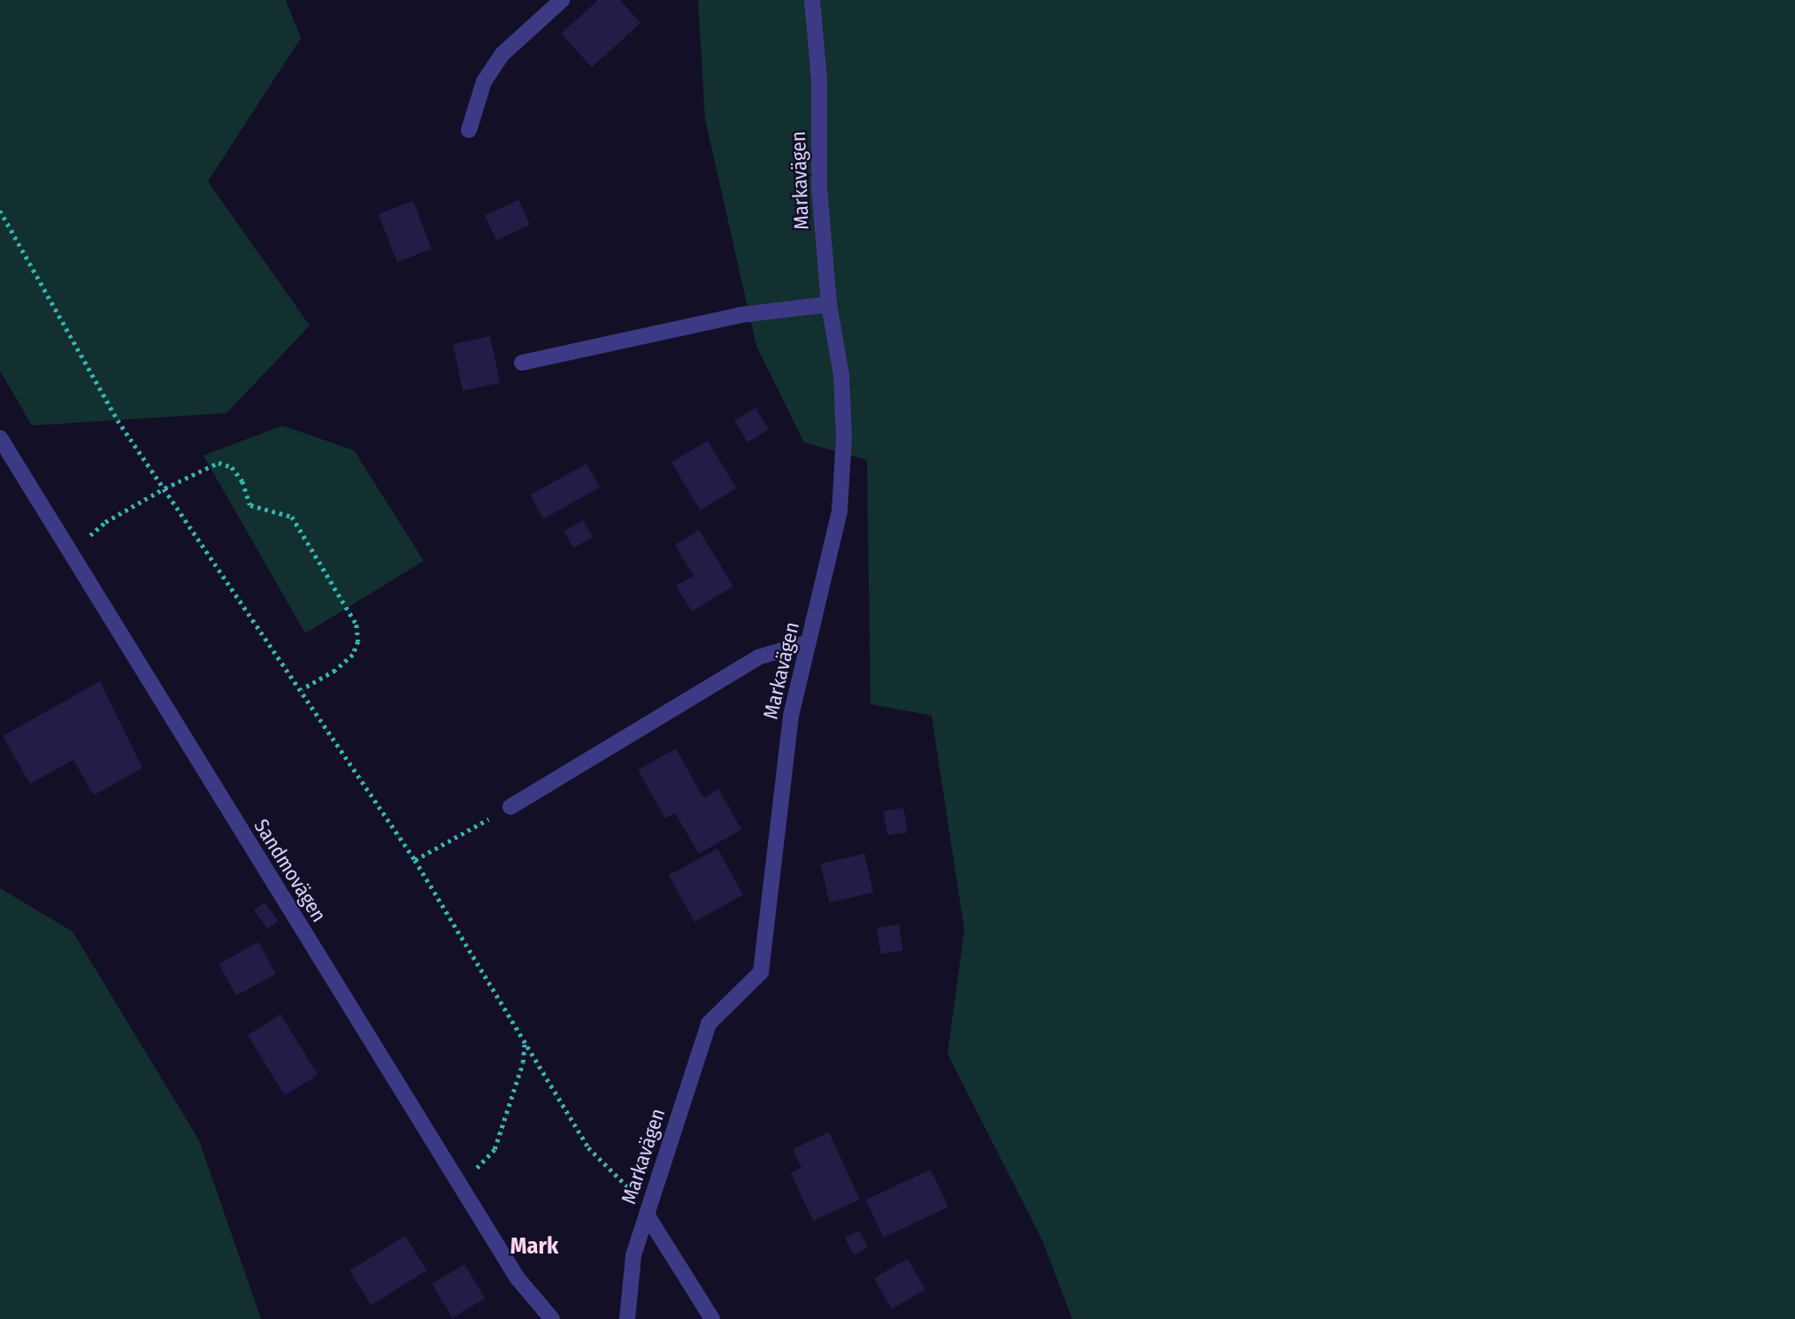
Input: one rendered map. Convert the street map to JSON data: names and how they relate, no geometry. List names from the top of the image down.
{
  "streets": {
    "street": ["Markavägen", "Sandmovägen"]
  },
  "districts": ["Mark"]
}
